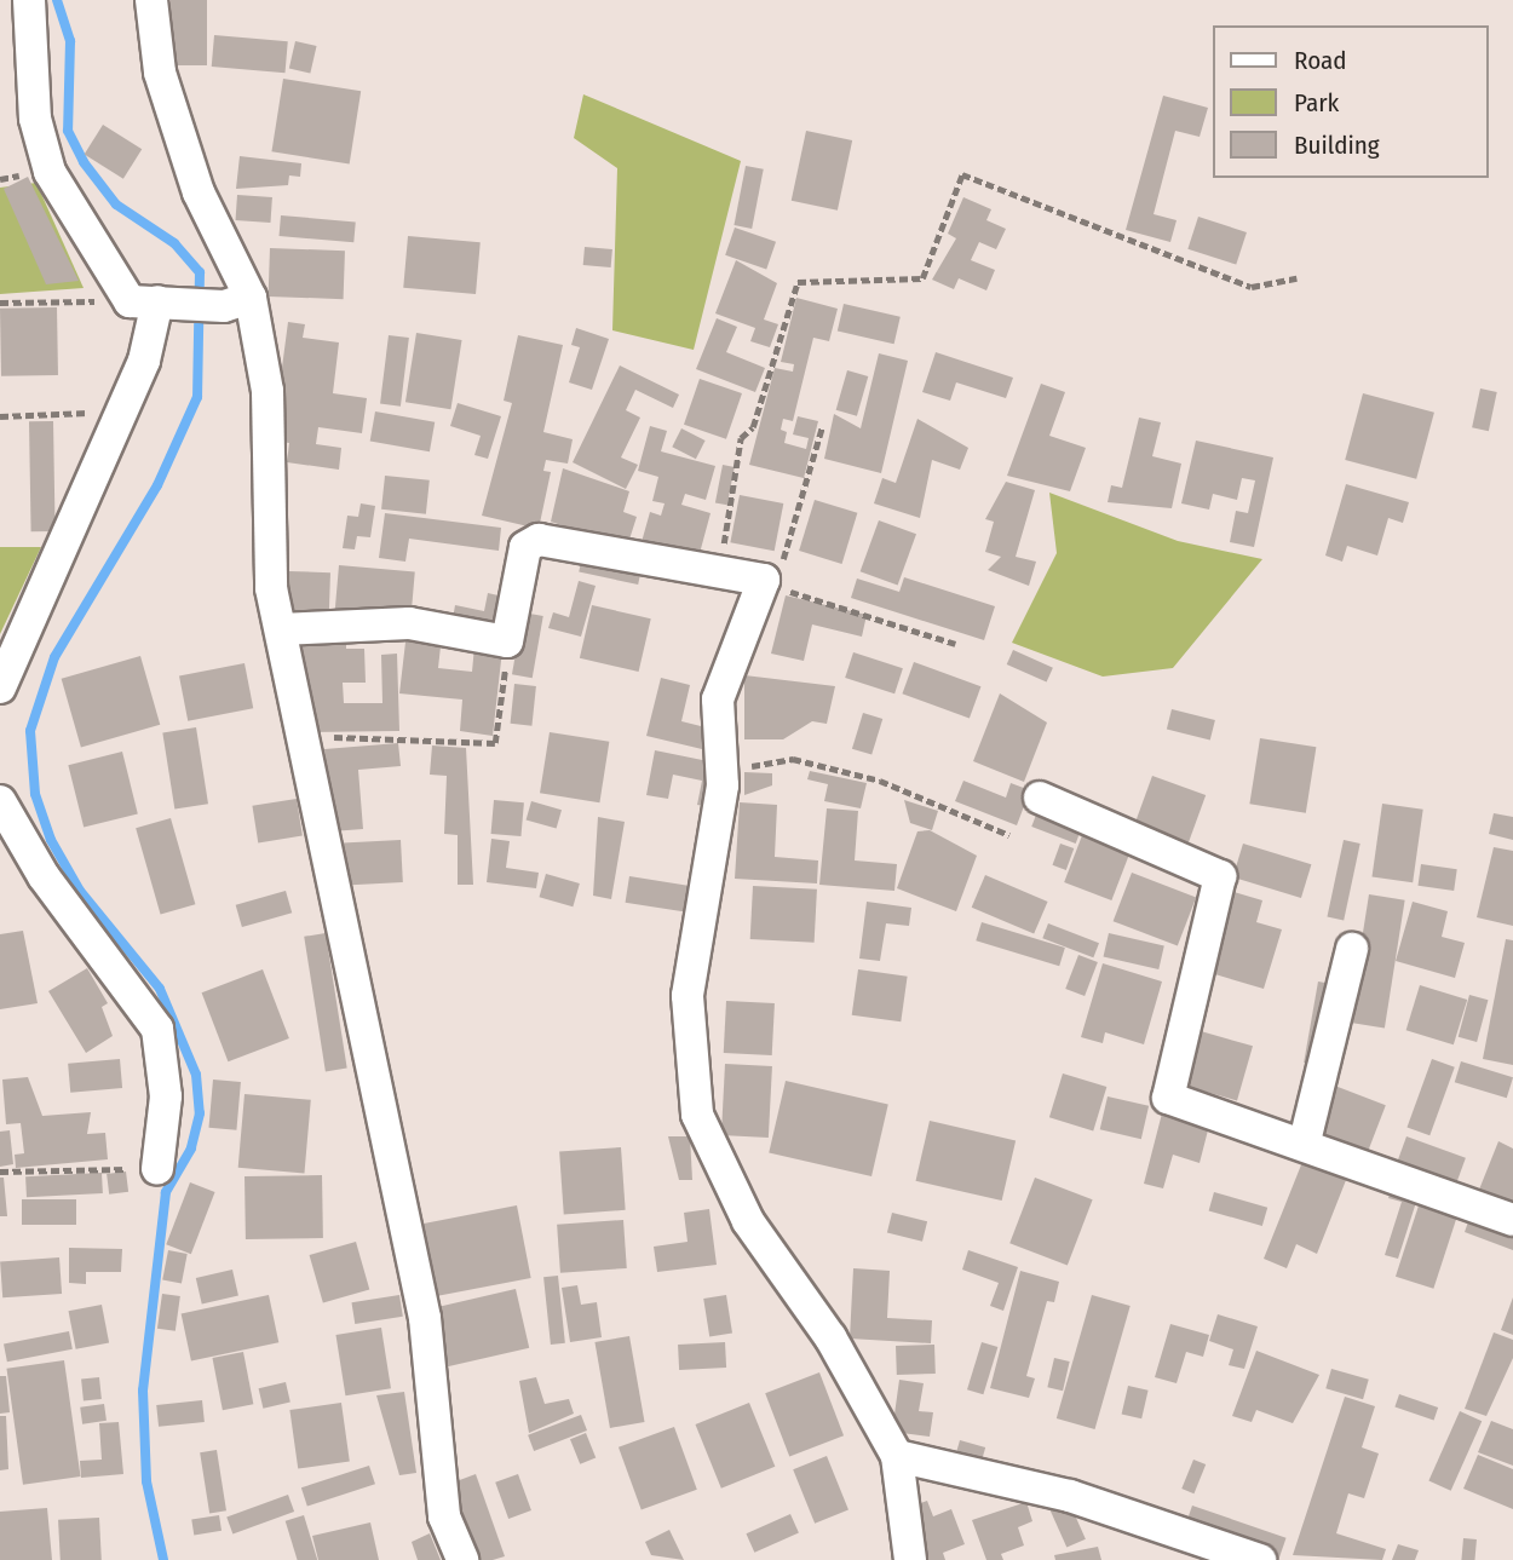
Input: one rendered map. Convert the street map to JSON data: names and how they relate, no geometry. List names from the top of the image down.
{
  "legend": ["Road", "Park", "Building"]
}
